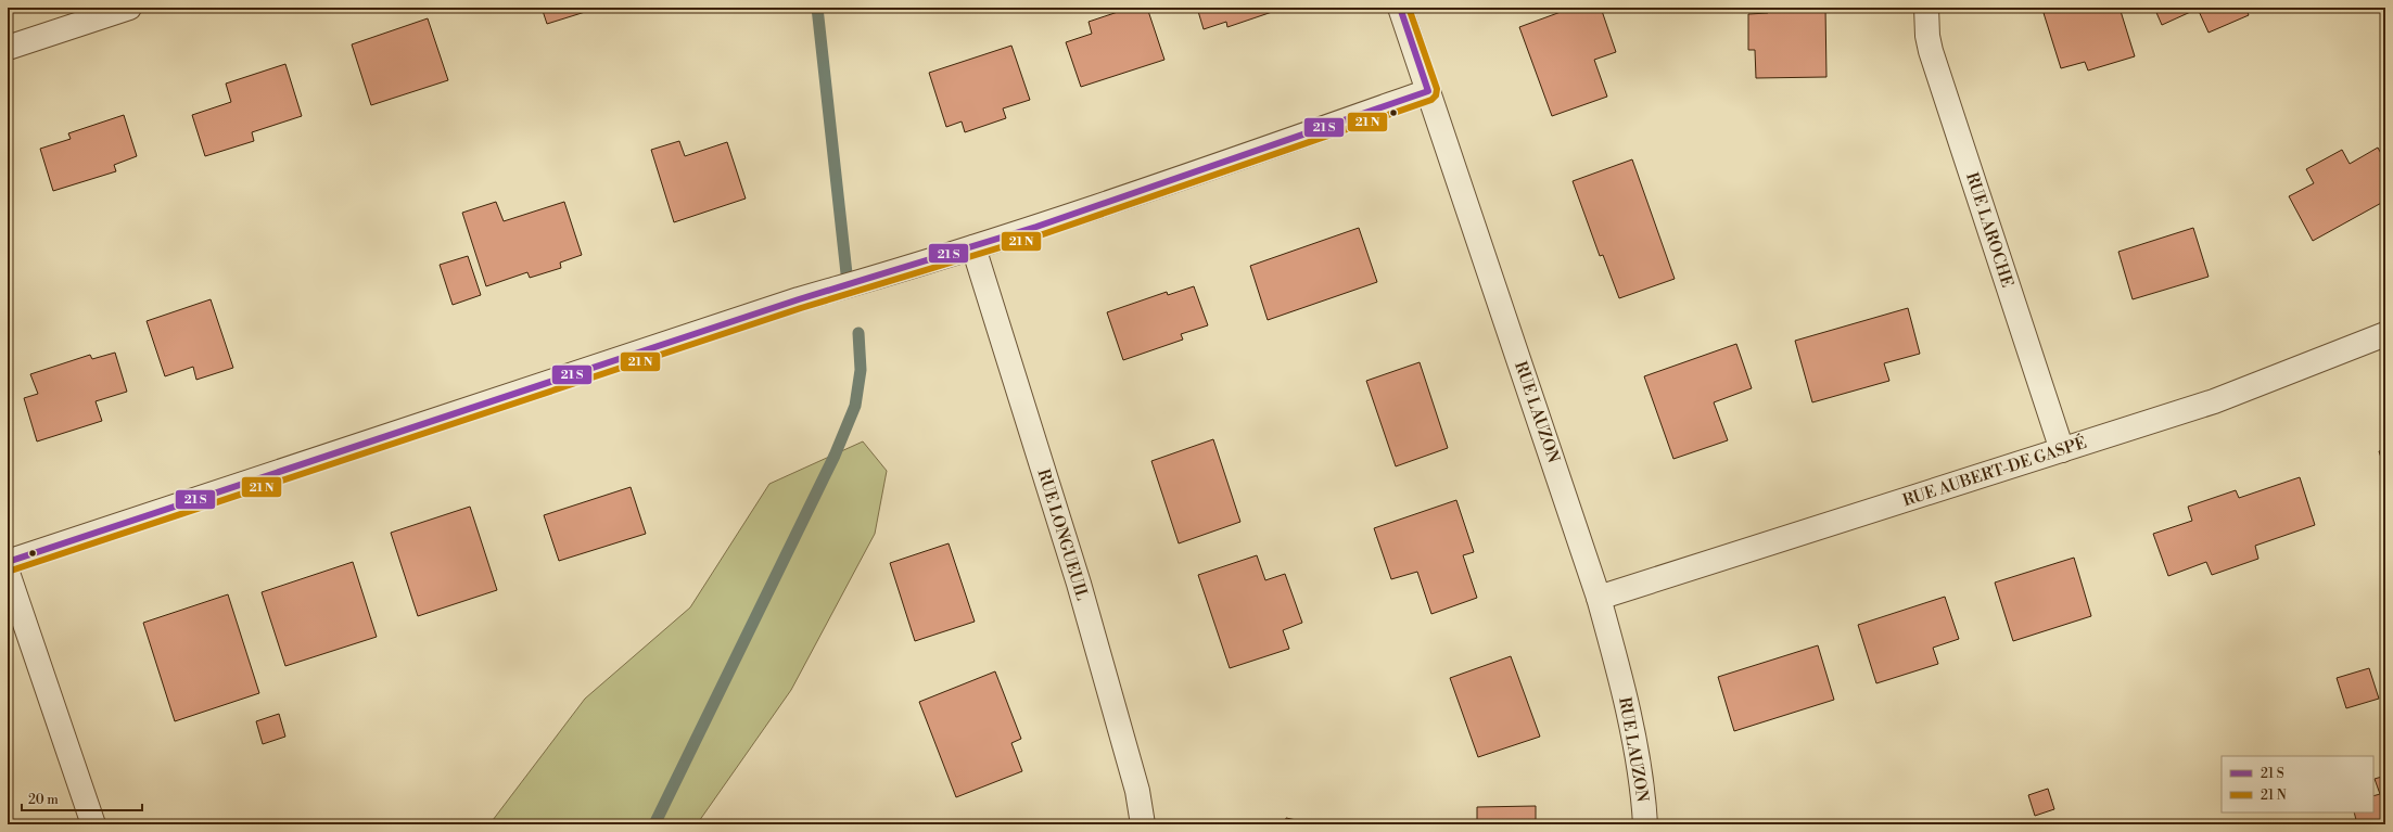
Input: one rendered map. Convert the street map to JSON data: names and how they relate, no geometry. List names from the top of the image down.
{
  "streets": {
    "street": [
      "RUE LAROCHE",
      "RUE LAUZON",
      "RUE AUBERT-DE GASPÉ",
      "RUE LONGUEUIL"
    ]
  },
  "crossings": [
    ["RUE LAROCHE", "RUE AUBERT-DE GASPÉ"],
    ["RUE LAUZON", "RUE AUBERT-DE GASPÉ"]
  ],
  "legend": ["21 S", "21 N"],
  "scale_bar": "20 m"
}
